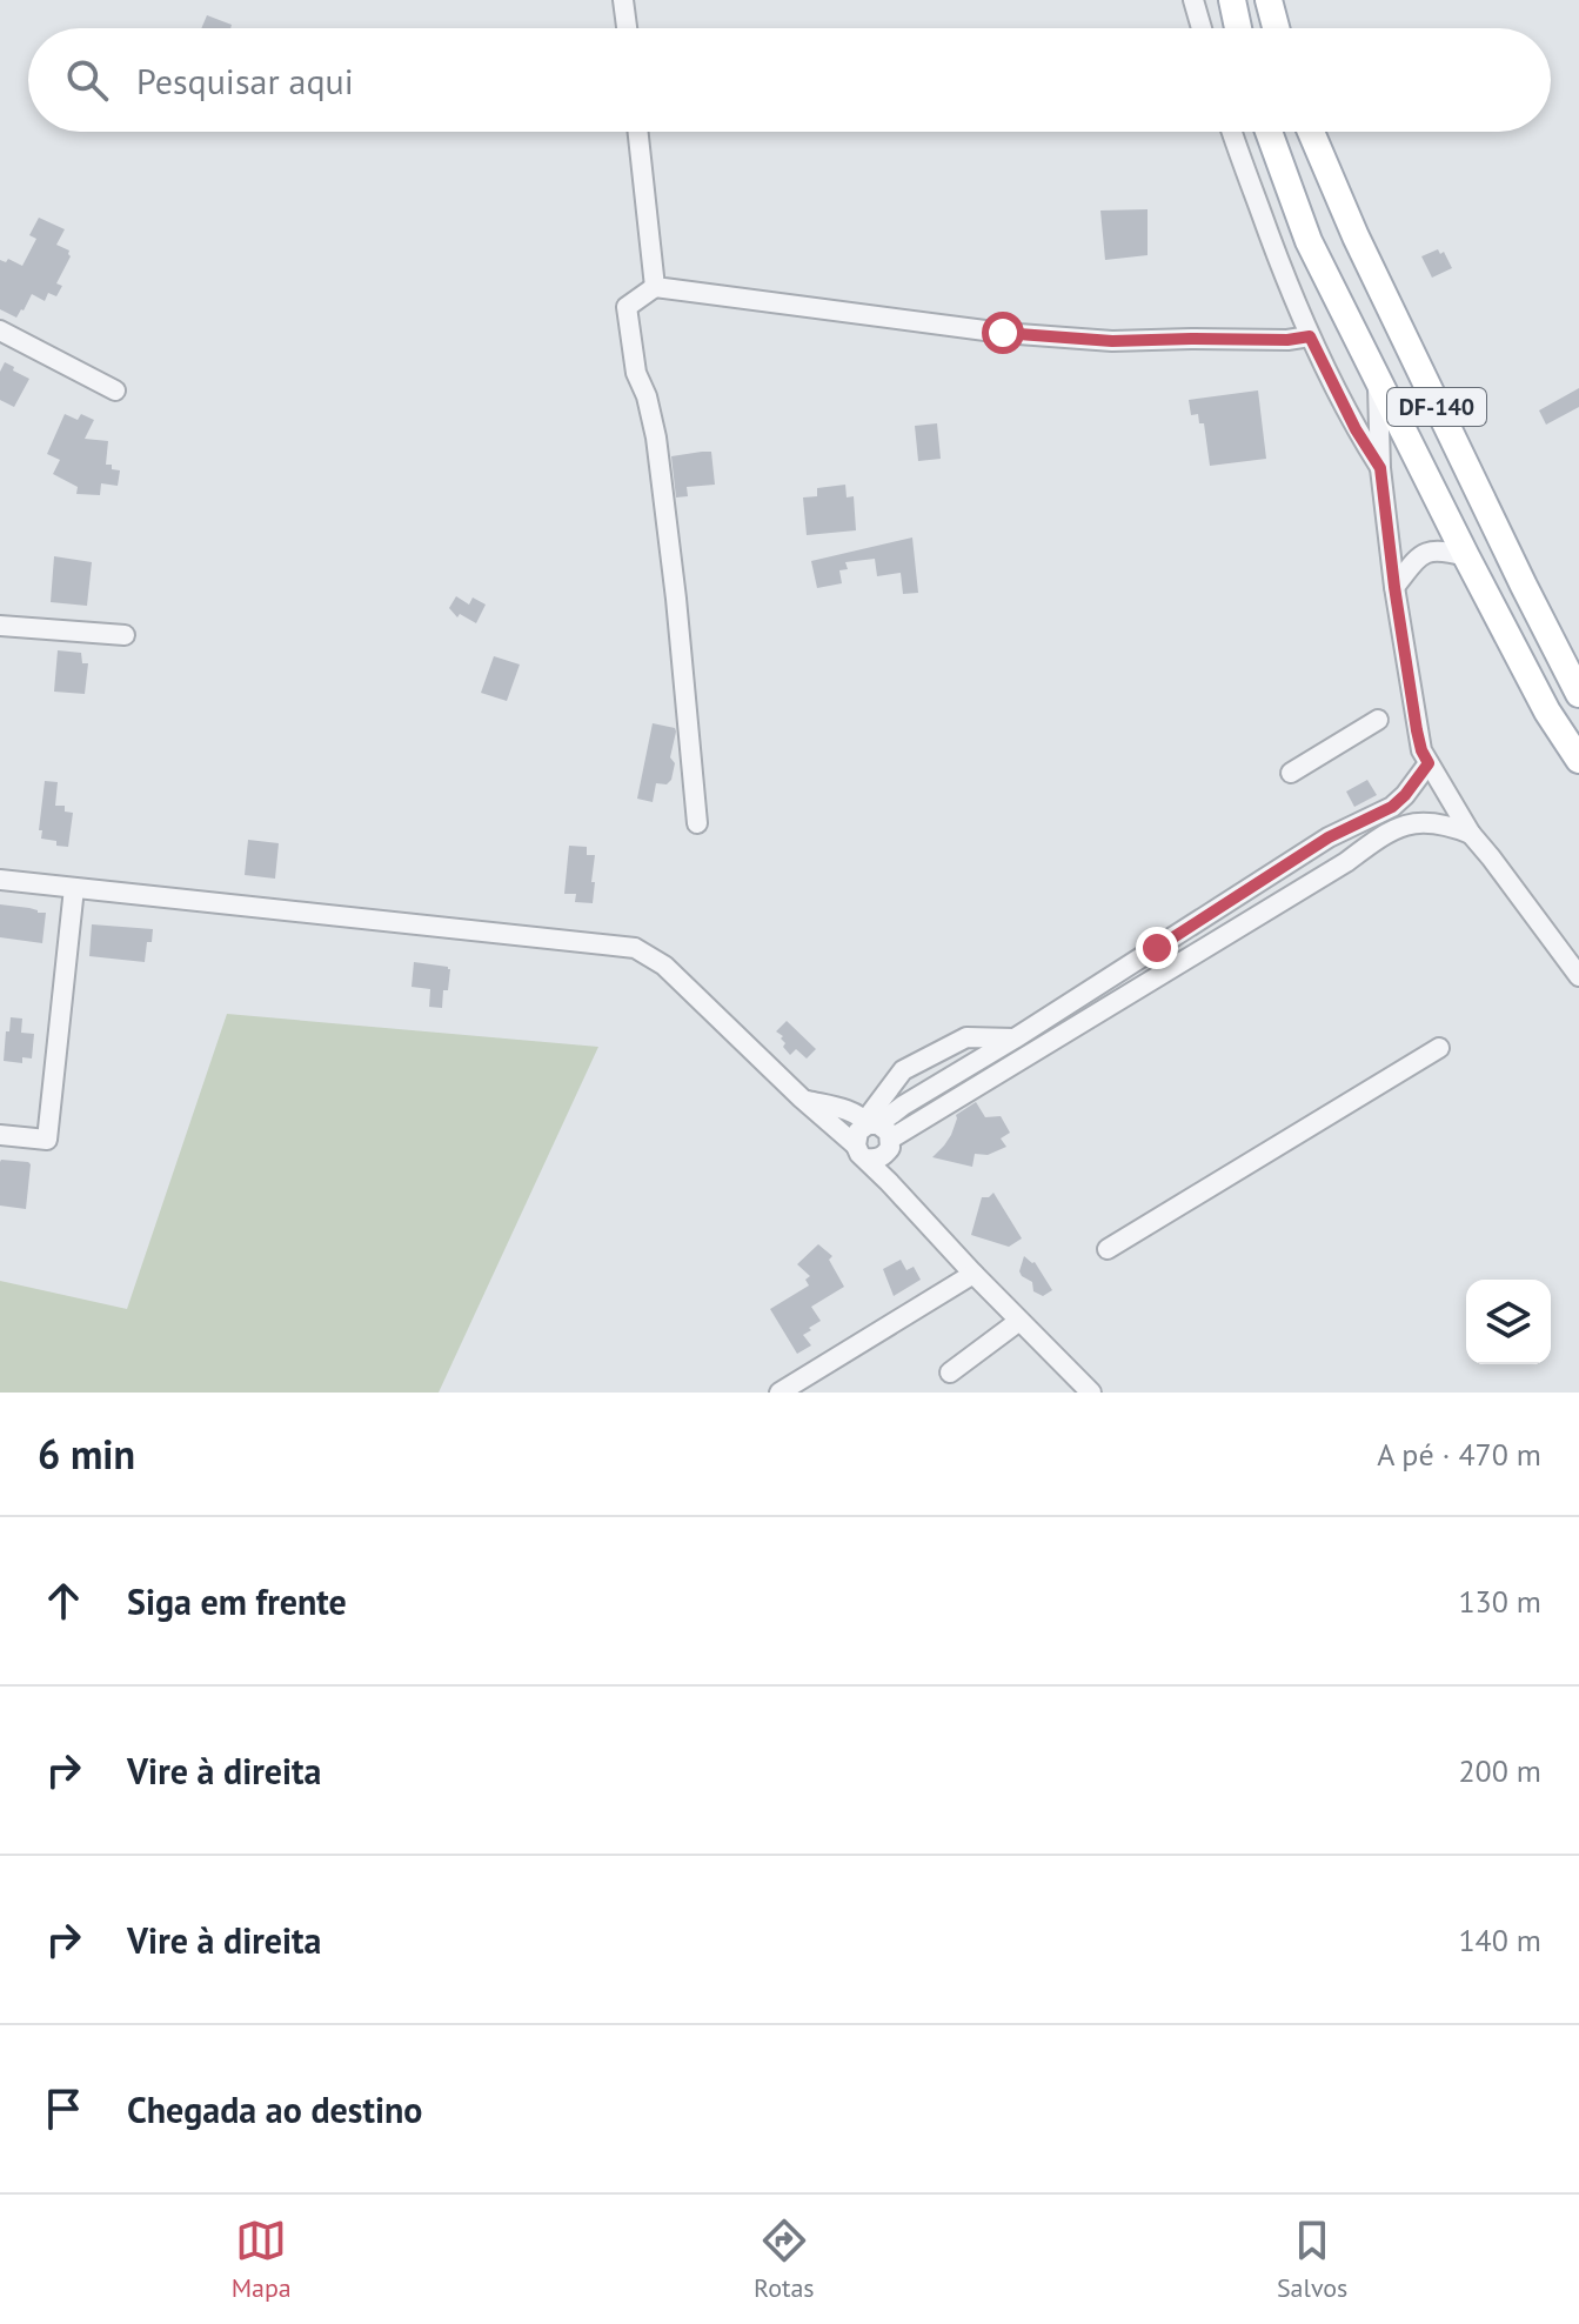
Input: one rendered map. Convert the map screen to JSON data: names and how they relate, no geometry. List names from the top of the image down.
{
  "streets": {
    "main road": ["DF-140"]
  },
  "page": {
    "search": "Pesquisar aqui",
    "heading": ["6 min", "A pé · 470 m"],
    "list": [
      ["Siga em frente", "130 m"],
      ["Vire à direita", "200 m"],
      ["Vire à direita", "140 m"],
      "Chegada ao destino"
    ],
    "nav": ["Mapa", "Rotas", "Salvos"]
  }
}
